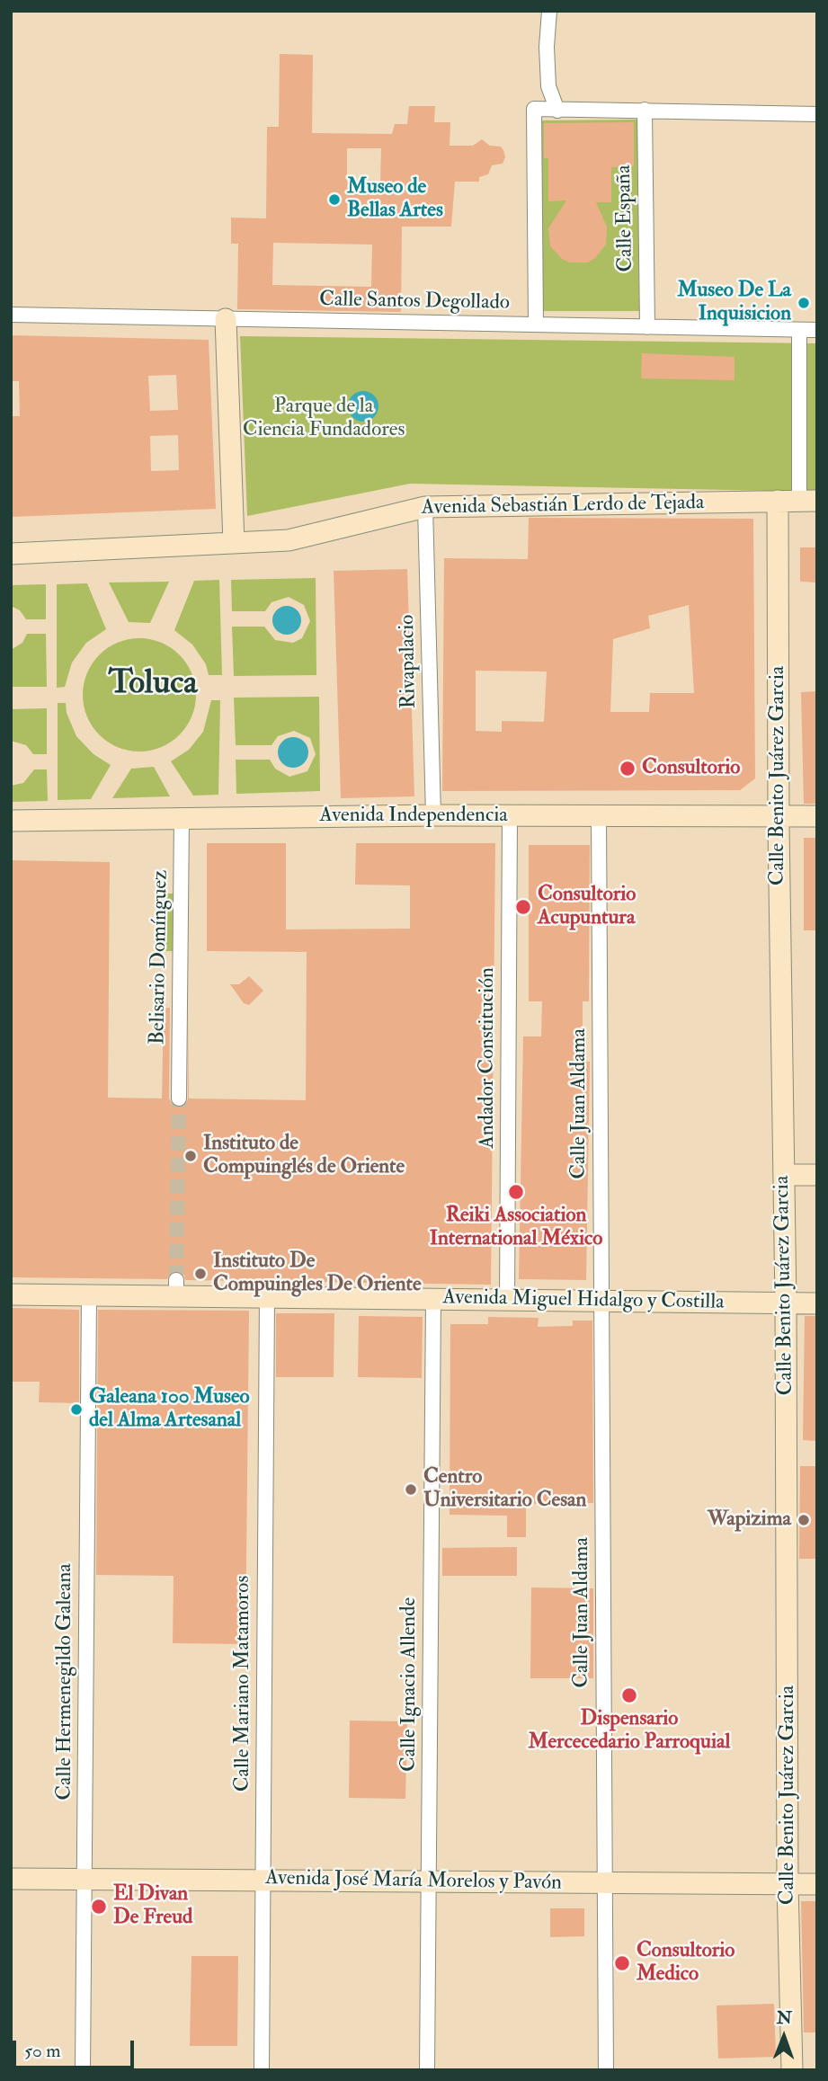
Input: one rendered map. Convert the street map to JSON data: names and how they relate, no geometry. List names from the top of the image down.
{
  "streets": {
    "main road": [
      "Avenida Sebastián Lerdo de Tejada",
      "Calle Benito Juárez Garcia",
      "Avenida Independencia",
      "Avenida Miguel Hidalgo y Costilla",
      "Avenida José María Morelos y Pavón"
    ],
    "street": [
      "Calle España",
      "Calle Santos Degollado",
      "Rivapalacio",
      "Belisario Domínguez",
      "Andador Constitución",
      "Calle Juan Aldama",
      "Calle Hermenegildo Galeana",
      "Calle Mariano Matamoros",
      "Calle Ignacio Allende"
    ]
  },
  "crossings": [
    ["Calle España", "Calle Santos Degollado"],
    ["Avenida Sebastián Lerdo de Tejada", "Rivapalacio"],
    ["Avenida Sebastián Lerdo de Tejada", "Calle Benito Juárez Garcia"],
    ["Rivapalacio", "Avenida Independencia"],
    ["Calle Benito Juárez Garcia", "Avenida Independencia"],
    ["Calle Benito Juárez Garcia", "Avenida Miguel Hidalgo y Costilla"],
    ["Calle Benito Juárez Garcia", "Avenida José María Morelos y Pavón"],
    ["Avenida Independencia", "Belisario Domínguez"],
    ["Avenida Independencia", "Andador Constitución"],
    ["Avenida Independencia", "Calle Juan Aldama"],
    ["Andador Constitución", "Avenida Miguel Hidalgo y Costilla"],
    ["Calle Juan Aldama", "Avenida Miguel Hidalgo y Costilla"],
    ["Calle Juan Aldama", "Avenida José María Morelos y Pavón"],
    ["Avenida Miguel Hidalgo y Costilla", "Calle Hermenegildo Galeana"],
    ["Avenida Miguel Hidalgo y Costilla", "Calle Mariano Matamoros"],
    ["Avenida Miguel Hidalgo y Costilla", "Calle Ignacio Allende"],
    ["Calle Hermenegildo Galeana", "Avenida José María Morelos y Pavón"],
    ["Calle Mariano Matamoros", "Avenida José María Morelos y Pavón"],
    ["Calle Ignacio Allende", "Avenida José María Morelos y Pavón"]
  ],
  "districts": ["Toluca"],
  "parks": ["Parque de la Ciencia Fundadores"],
  "places": [
    "Museo de Bellas Artes",
    "Museo De La Inquisicion",
    "Consultorio",
    "Consultorio Acupuntura",
    "Instituto de Compuinglés de Oriente",
    "Reiki Association International México",
    "Instituto De Compuingles De Oriente",
    "Galeana 100 Museo del Alma Artesanal",
    "Centro Universitario Cesan",
    "Wapizima",
    "Dispensario Mercecedario Parroquial",
    "El Divan De Freud",
    "Consultorio Medico"
  ],
  "scale_bar": "50 m",
  "north": "top"
}
